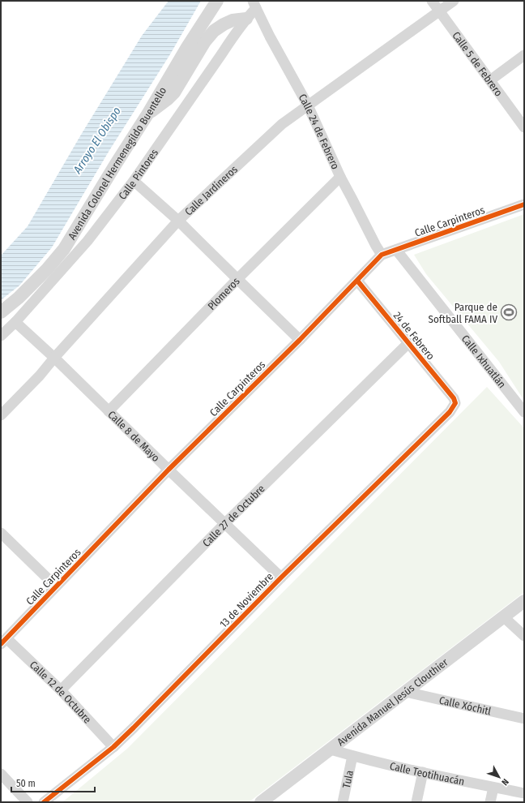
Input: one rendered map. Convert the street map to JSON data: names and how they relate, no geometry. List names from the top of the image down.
{
  "streets": {
    "street": [
      "Calle 5 de Febrero",
      "Calle 24 de Febrero",
      "Avenida Colonel Hermenegildo Buentello",
      "Calle Pintores",
      "Calle Jardineros",
      "Calle Carpinteros",
      "Plomeros",
      "24 de Febrero",
      "Calle Ixhuatlán",
      "Calle 8 de Mayo",
      "Calle 27 de Octubre",
      "13 de Noviembre",
      "Calle 12 de Octubre",
      "Avenida Manuel Jesús Clouthier",
      "Calle Xóchitl",
      "Calle Teotihuacán",
      "Tula"
    ]
  },
  "crossings": [
    ["Calle 5 de Febrero", "Calle Jardineros"],
    ["Calle 24 de Febrero", "Calle Pintores"],
    ["Calle 24 de Febrero", "Calle Jardineros"],
    ["Calle 24 de Febrero", "Calle Carpinteros"],
    ["Calle 24 de Febrero", "Plomeros"],
    ["Calle Pintores", "Calle 8 de Mayo"],
    ["Calle Jardineros", "Calle 8 de Mayo"],
    ["Calle Carpinteros", "24 de Febrero"],
    ["Calle Carpinteros", "Calle Ixhuatlán"],
    ["Calle Carpinteros", "Calle 8 de Mayo"],
    ["Calle Carpinteros", "Calle 12 de Octubre"],
    ["Plomeros", "Calle 8 de Mayo"],
    ["24 de Febrero", "Calle 27 de Octubre"],
    ["24 de Febrero", "13 de Noviembre"],
    ["Calle 8 de Mayo", "Calle 27 de Octubre"],
    ["Calle 8 de Mayo", "13 de Noviembre"],
    ["Calle 27 de Octubre", "Calle 12 de Octubre"],
    ["13 de Noviembre", "Calle 12 de Octubre"],
    ["Avenida Manuel Jesús Clouthier", "Calle Xóchitl"],
    ["Avenida Manuel Jesús Clouthier", "Calle Teotihuacán"],
    ["Calle Teotihuacán", "Tula"]
  ],
  "water": ["Arroyo El Obispo"],
  "places": {
    "sports": ["Parque de Softball FAMA IV"]
  },
  "scale_bar": "50 m",
  "north": "bottom right"
}
